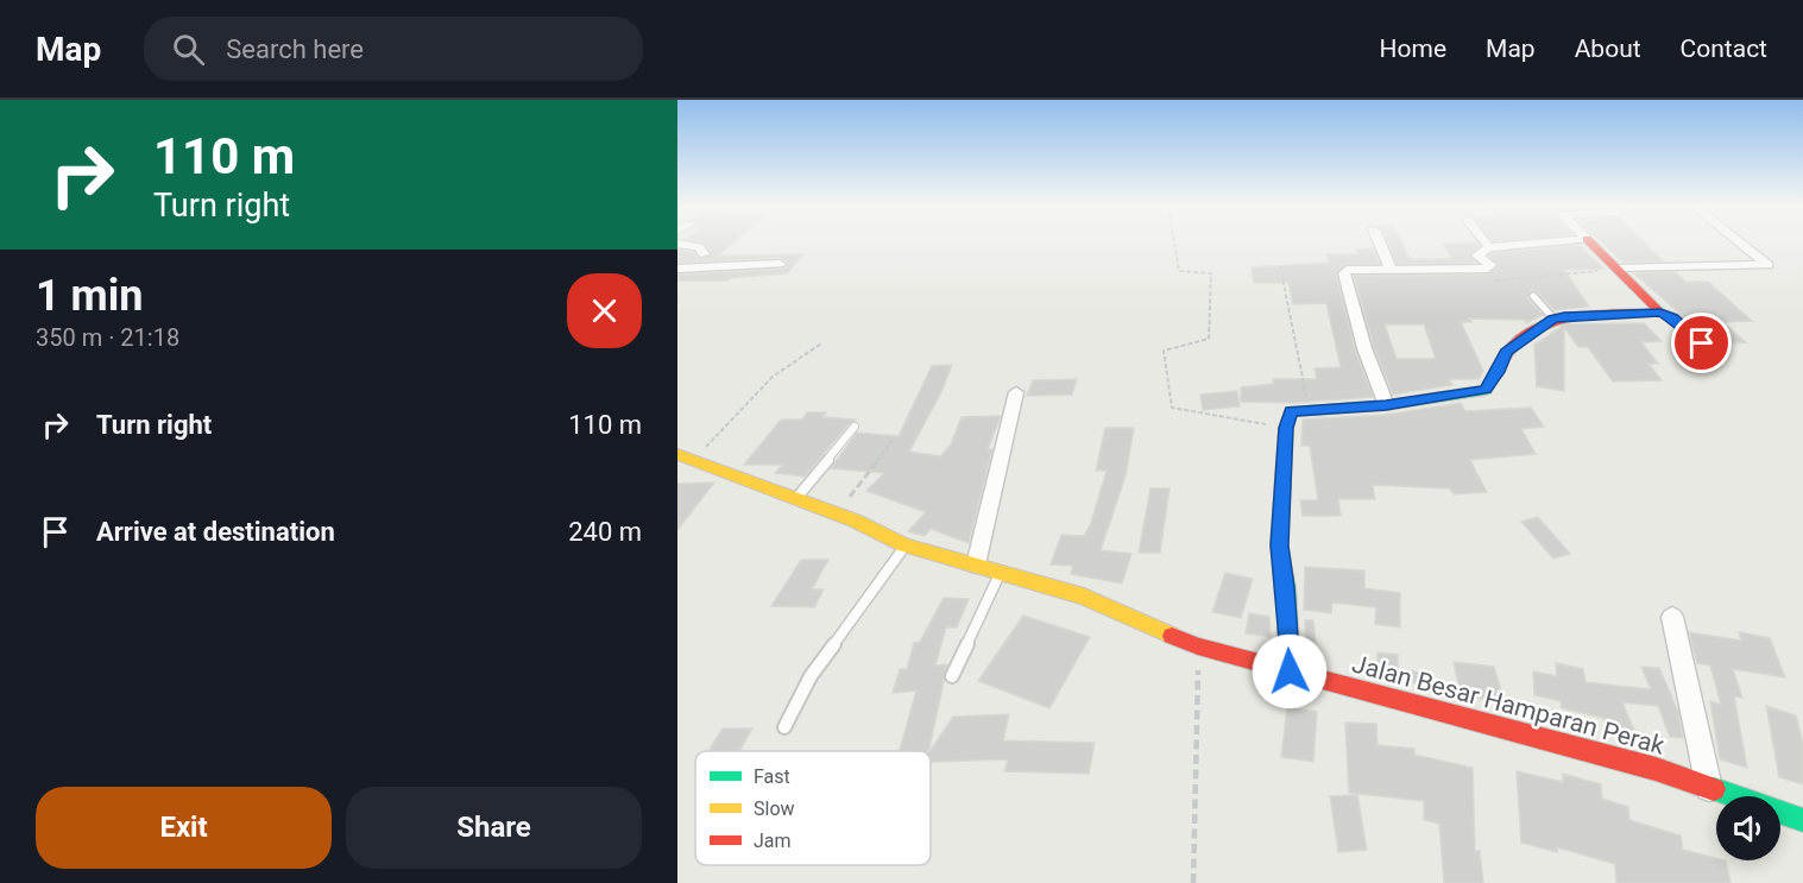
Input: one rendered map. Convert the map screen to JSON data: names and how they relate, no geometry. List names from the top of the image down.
{
  "streets": {
    "street": ["Jalan Besar Hamparan Perak"]
  },
  "legend": ["Fast", "Slow", "Jam"],
  "page": {
    "header": "Map",
    "search": "Search here",
    "nav": [
      "Home",
      "Map",
      "About",
      "Contact"
    ],
    "turn": ["110 m", "Turn right"],
    "heading": ["1 min", "350 m · 21:18"],
    "list": [
      {
        "name": "Turn right",
        "value": "110 m"
      },
      {
        "name": "Arrive at destination",
        "value": "240 m"
      }
    ],
    "buttons": ["Exit", "Share"]
  }
}
